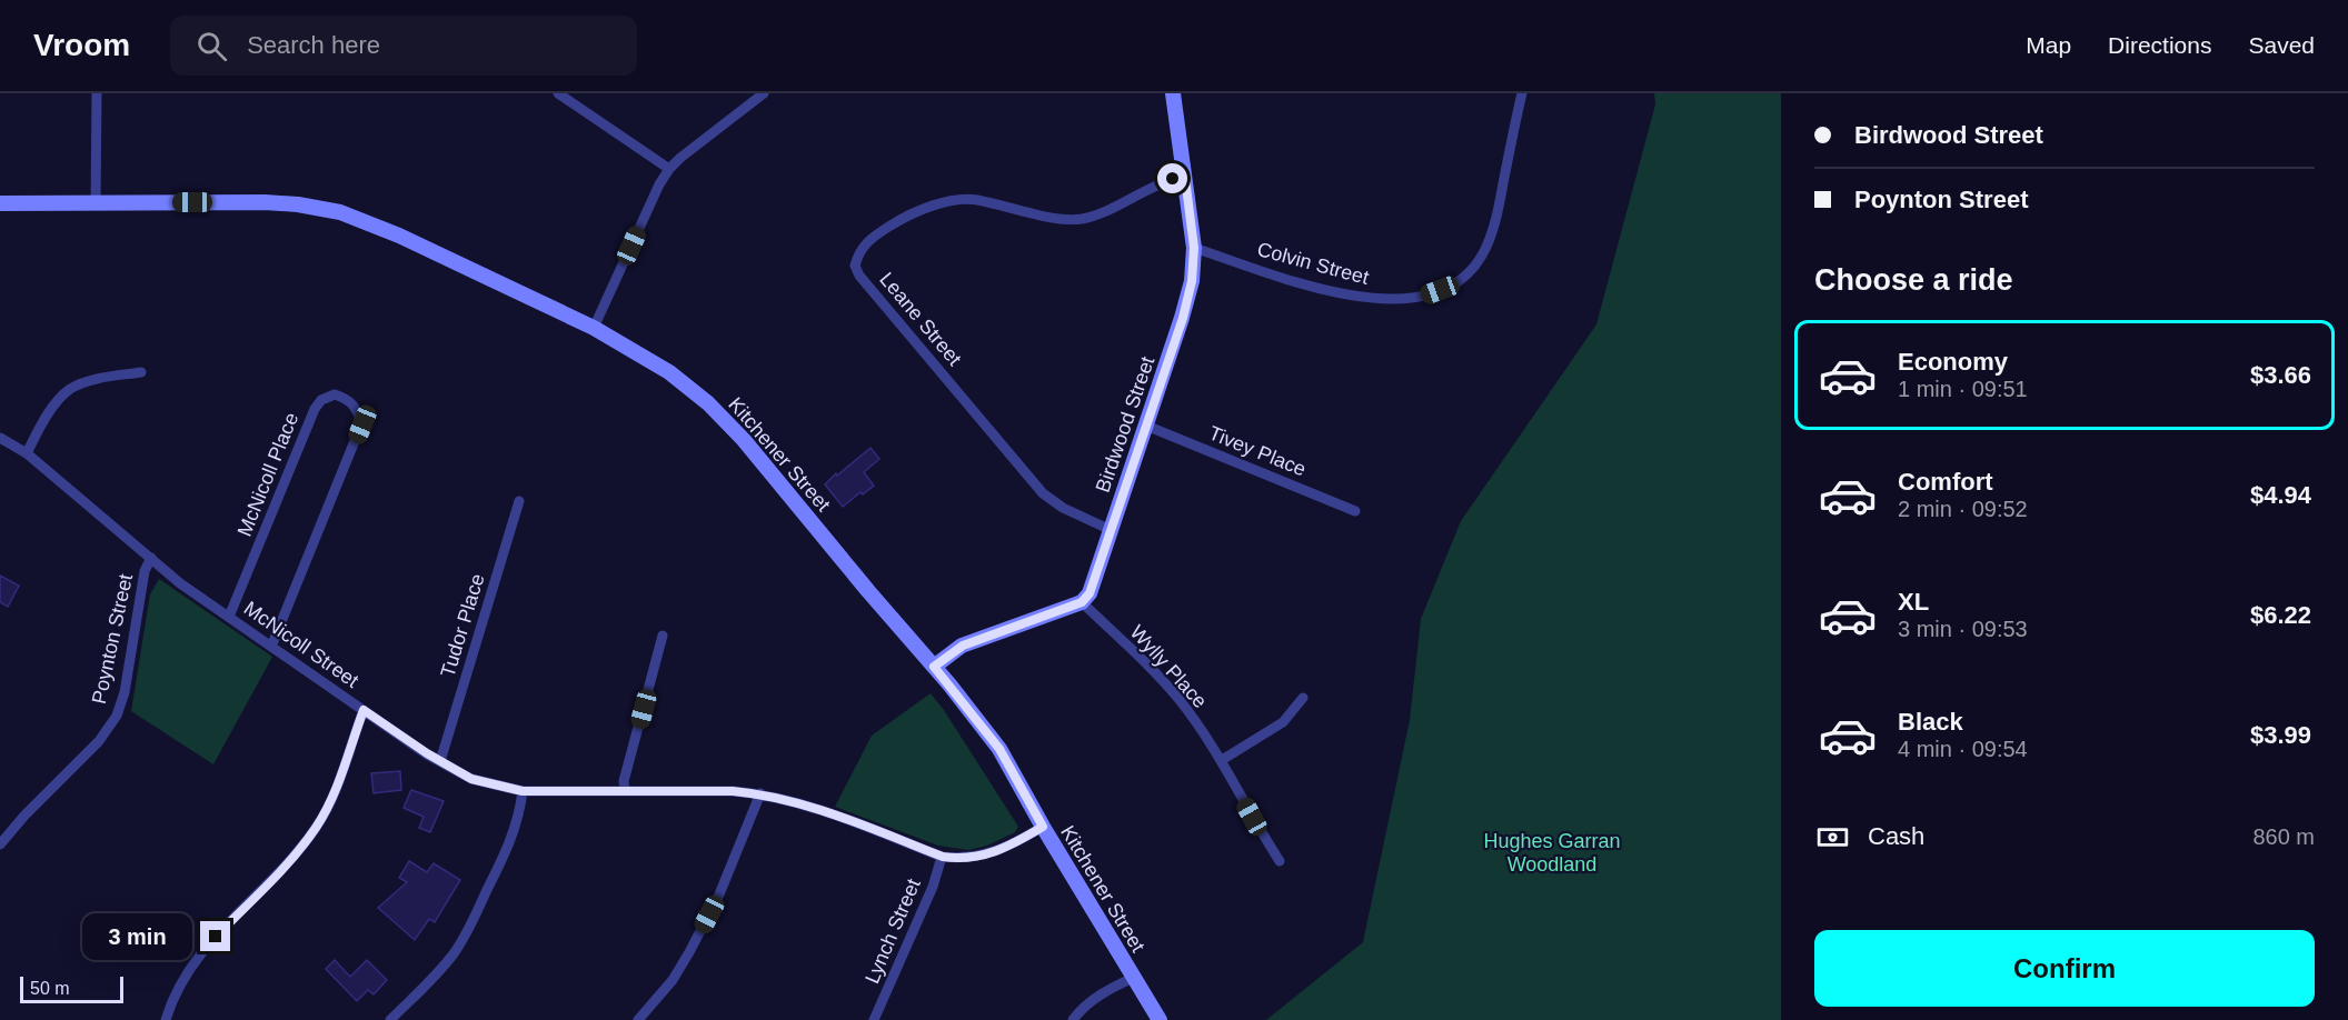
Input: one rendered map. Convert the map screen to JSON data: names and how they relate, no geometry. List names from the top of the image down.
{
  "streets": {
    "street": [
      "Colvin Street",
      "Leane Street",
      "Birdwood Street",
      "Tivey Place",
      "Kitchener Street",
      "McNicoll Place",
      "Tudor Place",
      "Poynton Street",
      "McNicoll Street",
      "Wylly Place",
      "Lynch Street"
    ]
  },
  "crossings": [
    ["Colvin Street", "Birdwood Street"],
    ["Leane Street", "Birdwood Street"],
    ["Birdwood Street", "Tivey Place"],
    ["Birdwood Street", "Wylly Place"],
    ["Kitchener Street", "McNicoll Street"],
    ["McNicoll Place", "McNicoll Street"],
    ["Tudor Place", "McNicoll Street"],
    ["Poynton Street", "McNicoll Street"],
    ["McNicoll Street", "Lynch Street"]
  ],
  "parks": ["Hughes Garran Woodland"],
  "scale_bar": "50 m",
  "page": {
    "header": "Vroom",
    "search": "Search here",
    "nav": ["Map", "Directions", "Saved"],
    "banner": ["Birdwood Street", "Poynton Street"],
    "heading": "Choose a ride",
    "list": [
      {
        "name": "Economy",
        "note": "1 min · 09:51",
        "value": "$3.66"
      },
      {
        "name": "Comfort",
        "note": "2 min · 09:52",
        "value": "$4.94"
      },
      {
        "name": "XL",
        "note": "3 min · 09:53",
        "value": "$6.22"
      },
      {
        "name": "Black",
        "note": "4 min · 09:54",
        "value": "$3.99"
      }
    ],
    "pay": ["Cash", "860 m"],
    "bubble": "3 min",
    "buttons": "Confirm",
    "scale": "50 m"
  }
}
